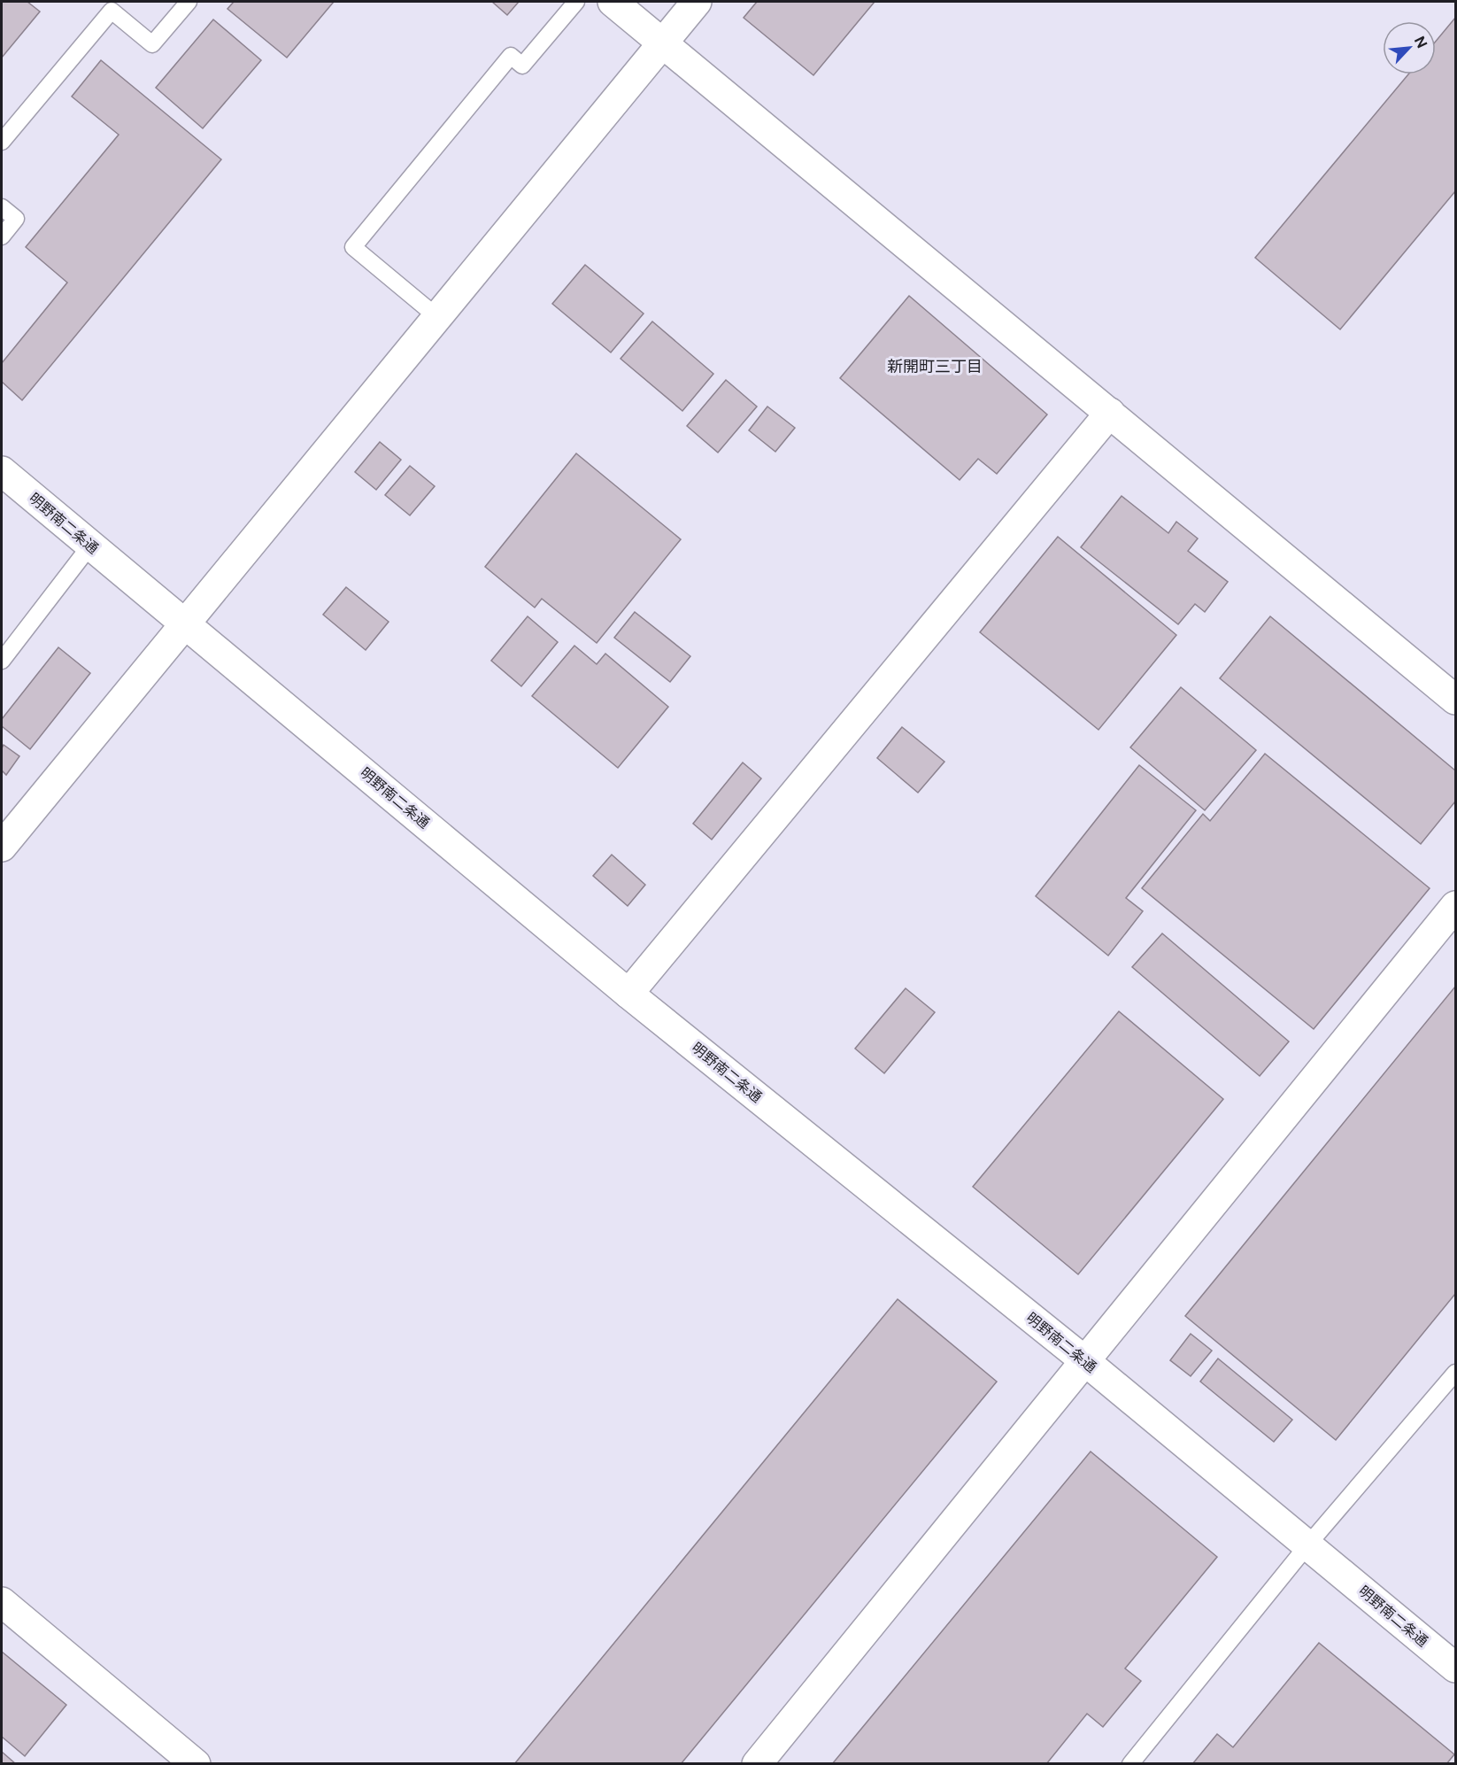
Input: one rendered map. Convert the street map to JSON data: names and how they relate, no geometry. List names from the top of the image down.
{
  "streets": {
    "street": ["明野南二条通"]
  },
  "districts": ["新開町三丁目"],
  "north": "top right"
}
